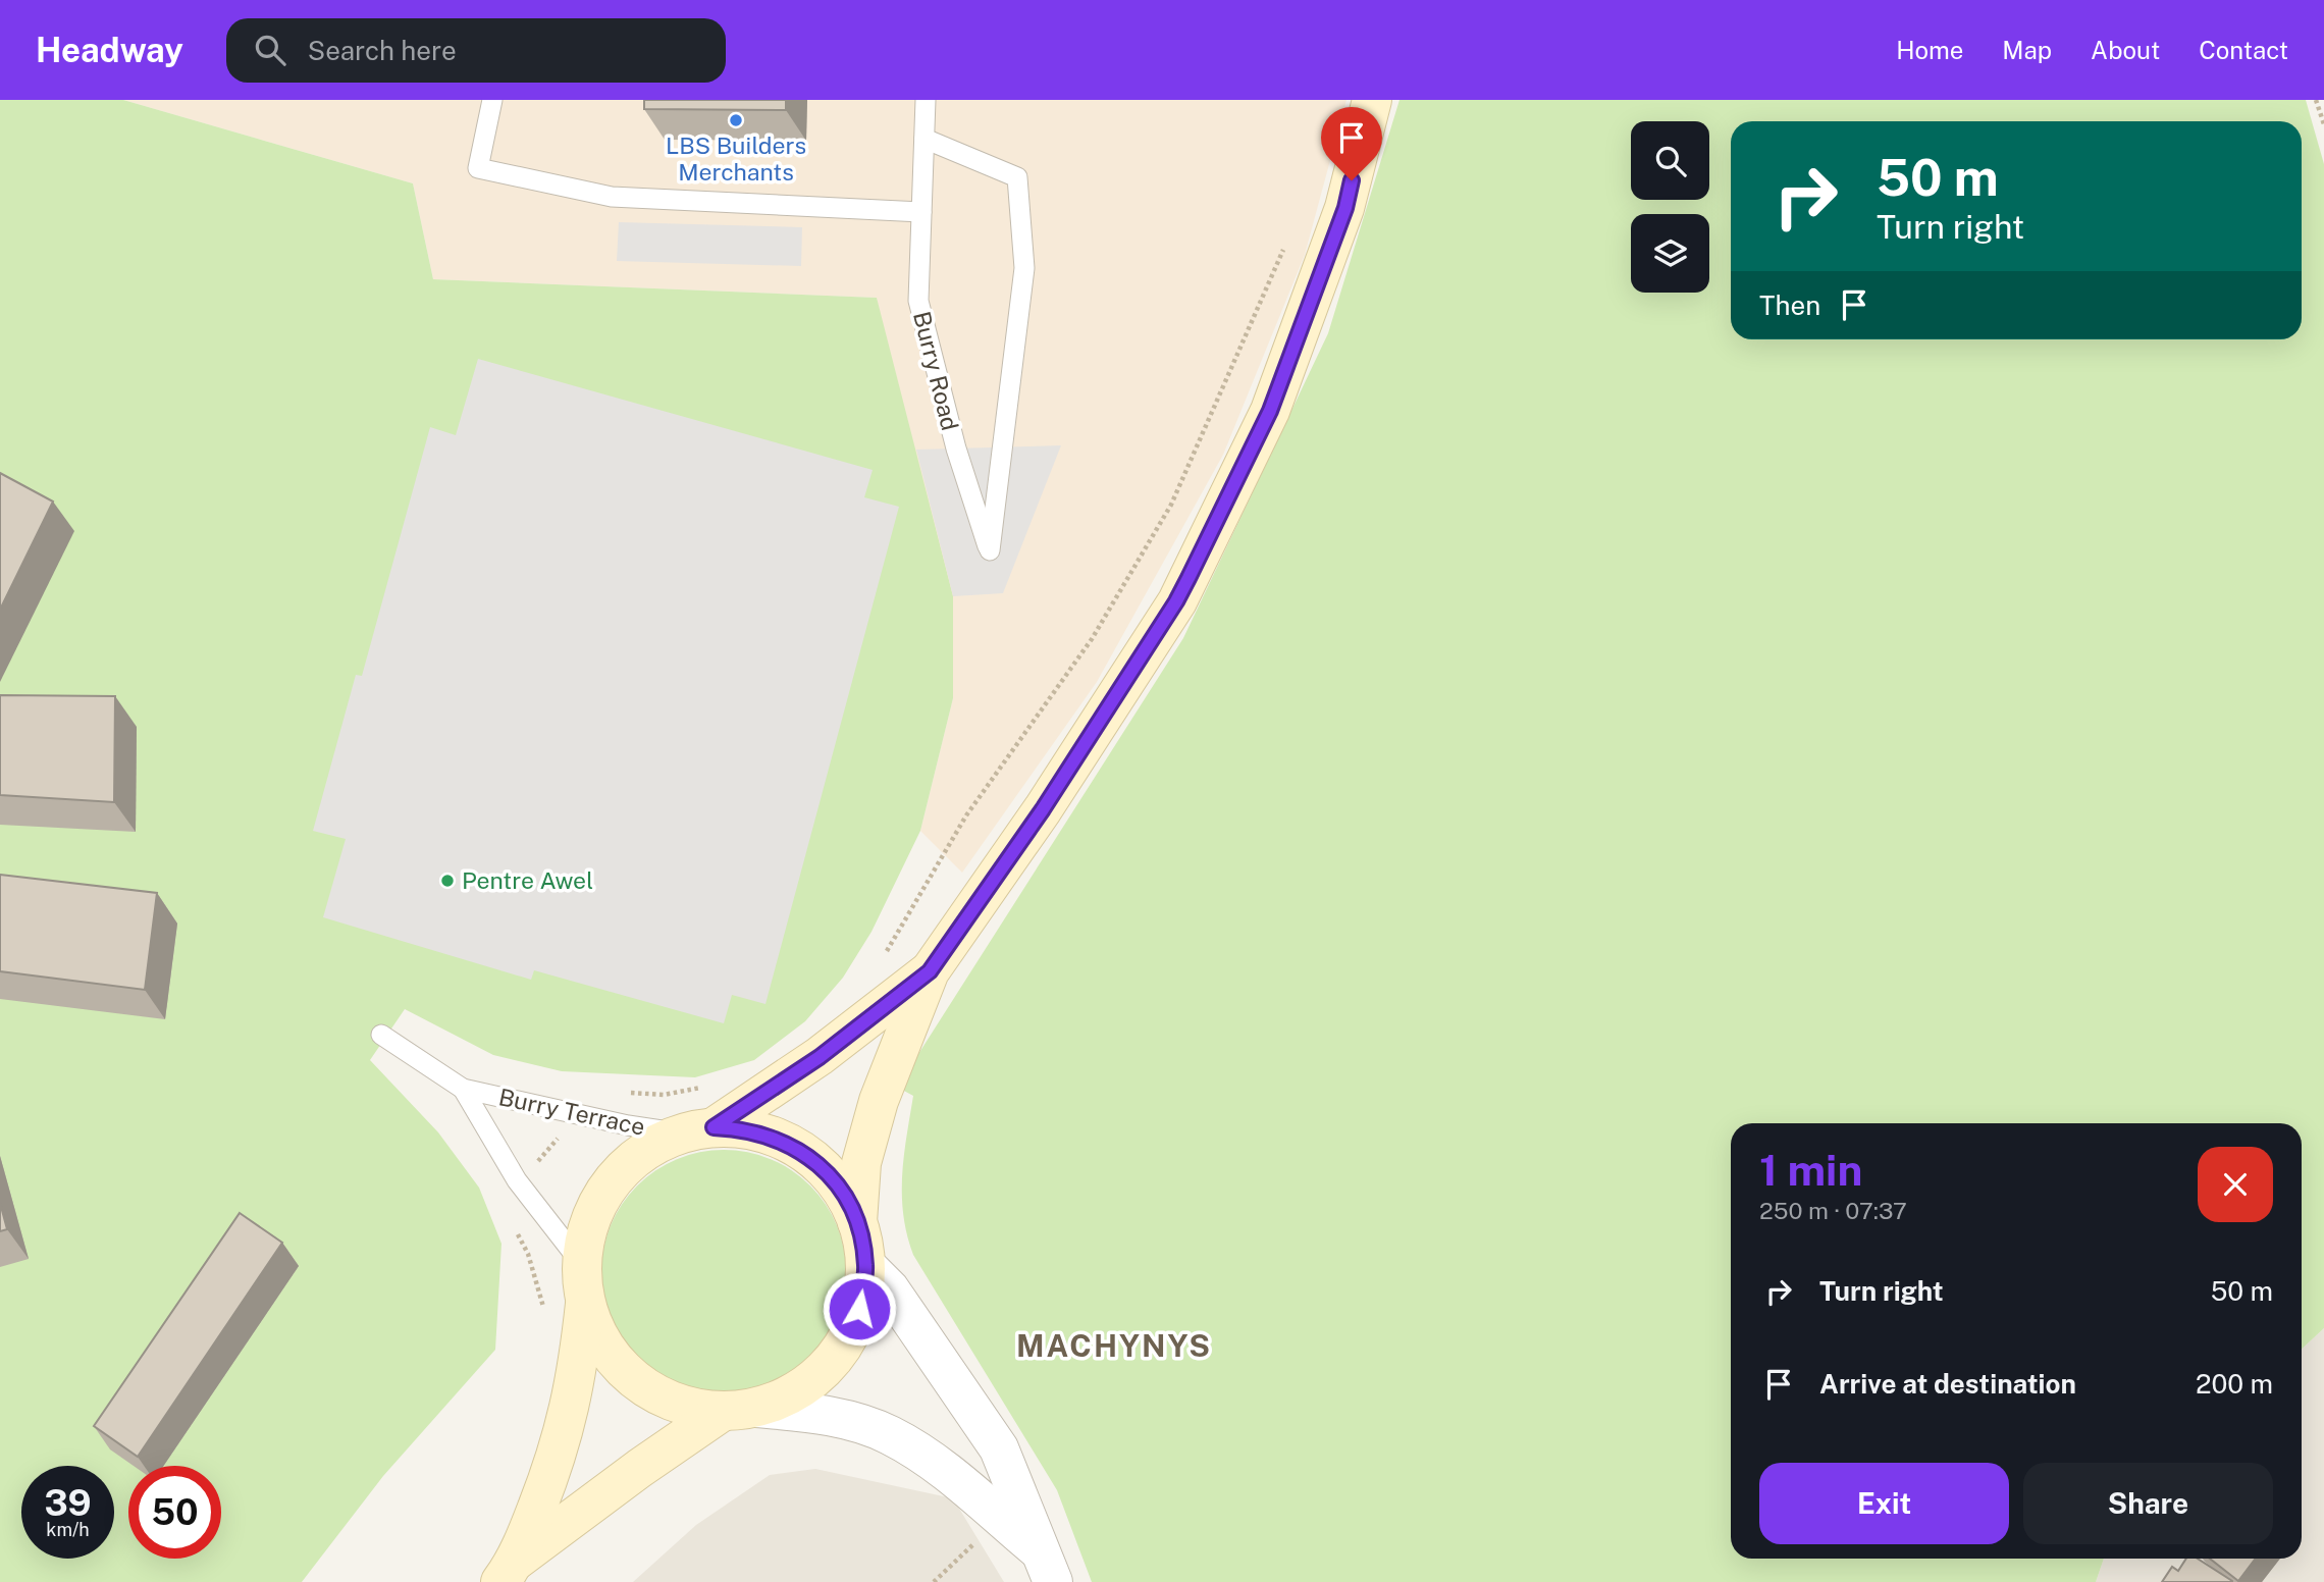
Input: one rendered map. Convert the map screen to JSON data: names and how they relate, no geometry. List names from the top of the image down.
{
  "streets": {
    "lane": ["Burry Road", "Burry Terrace"]
  },
  "districts": ["MACHYNYS"],
  "places": ["LBS Builders Merchants", "Pentre Awel"],
  "page": {
    "header": "Headway",
    "search": "Search here",
    "nav": [
      "Home",
      "Map",
      "About",
      "Contact"
    ],
    "turn": ["50 m", "Turn right"],
    "then": "Then",
    "heading": ["1 min", "250 m · 07:37"],
    "list": [
      {
        "name": "Turn right",
        "value": "50 m"
      },
      {
        "name": "Arrive at destination",
        "value": "200 m"
      }
    ],
    "buttons": ["Exit", "Share"],
    "speed": "39 km/h",
    "limit": "50"
  }
}
